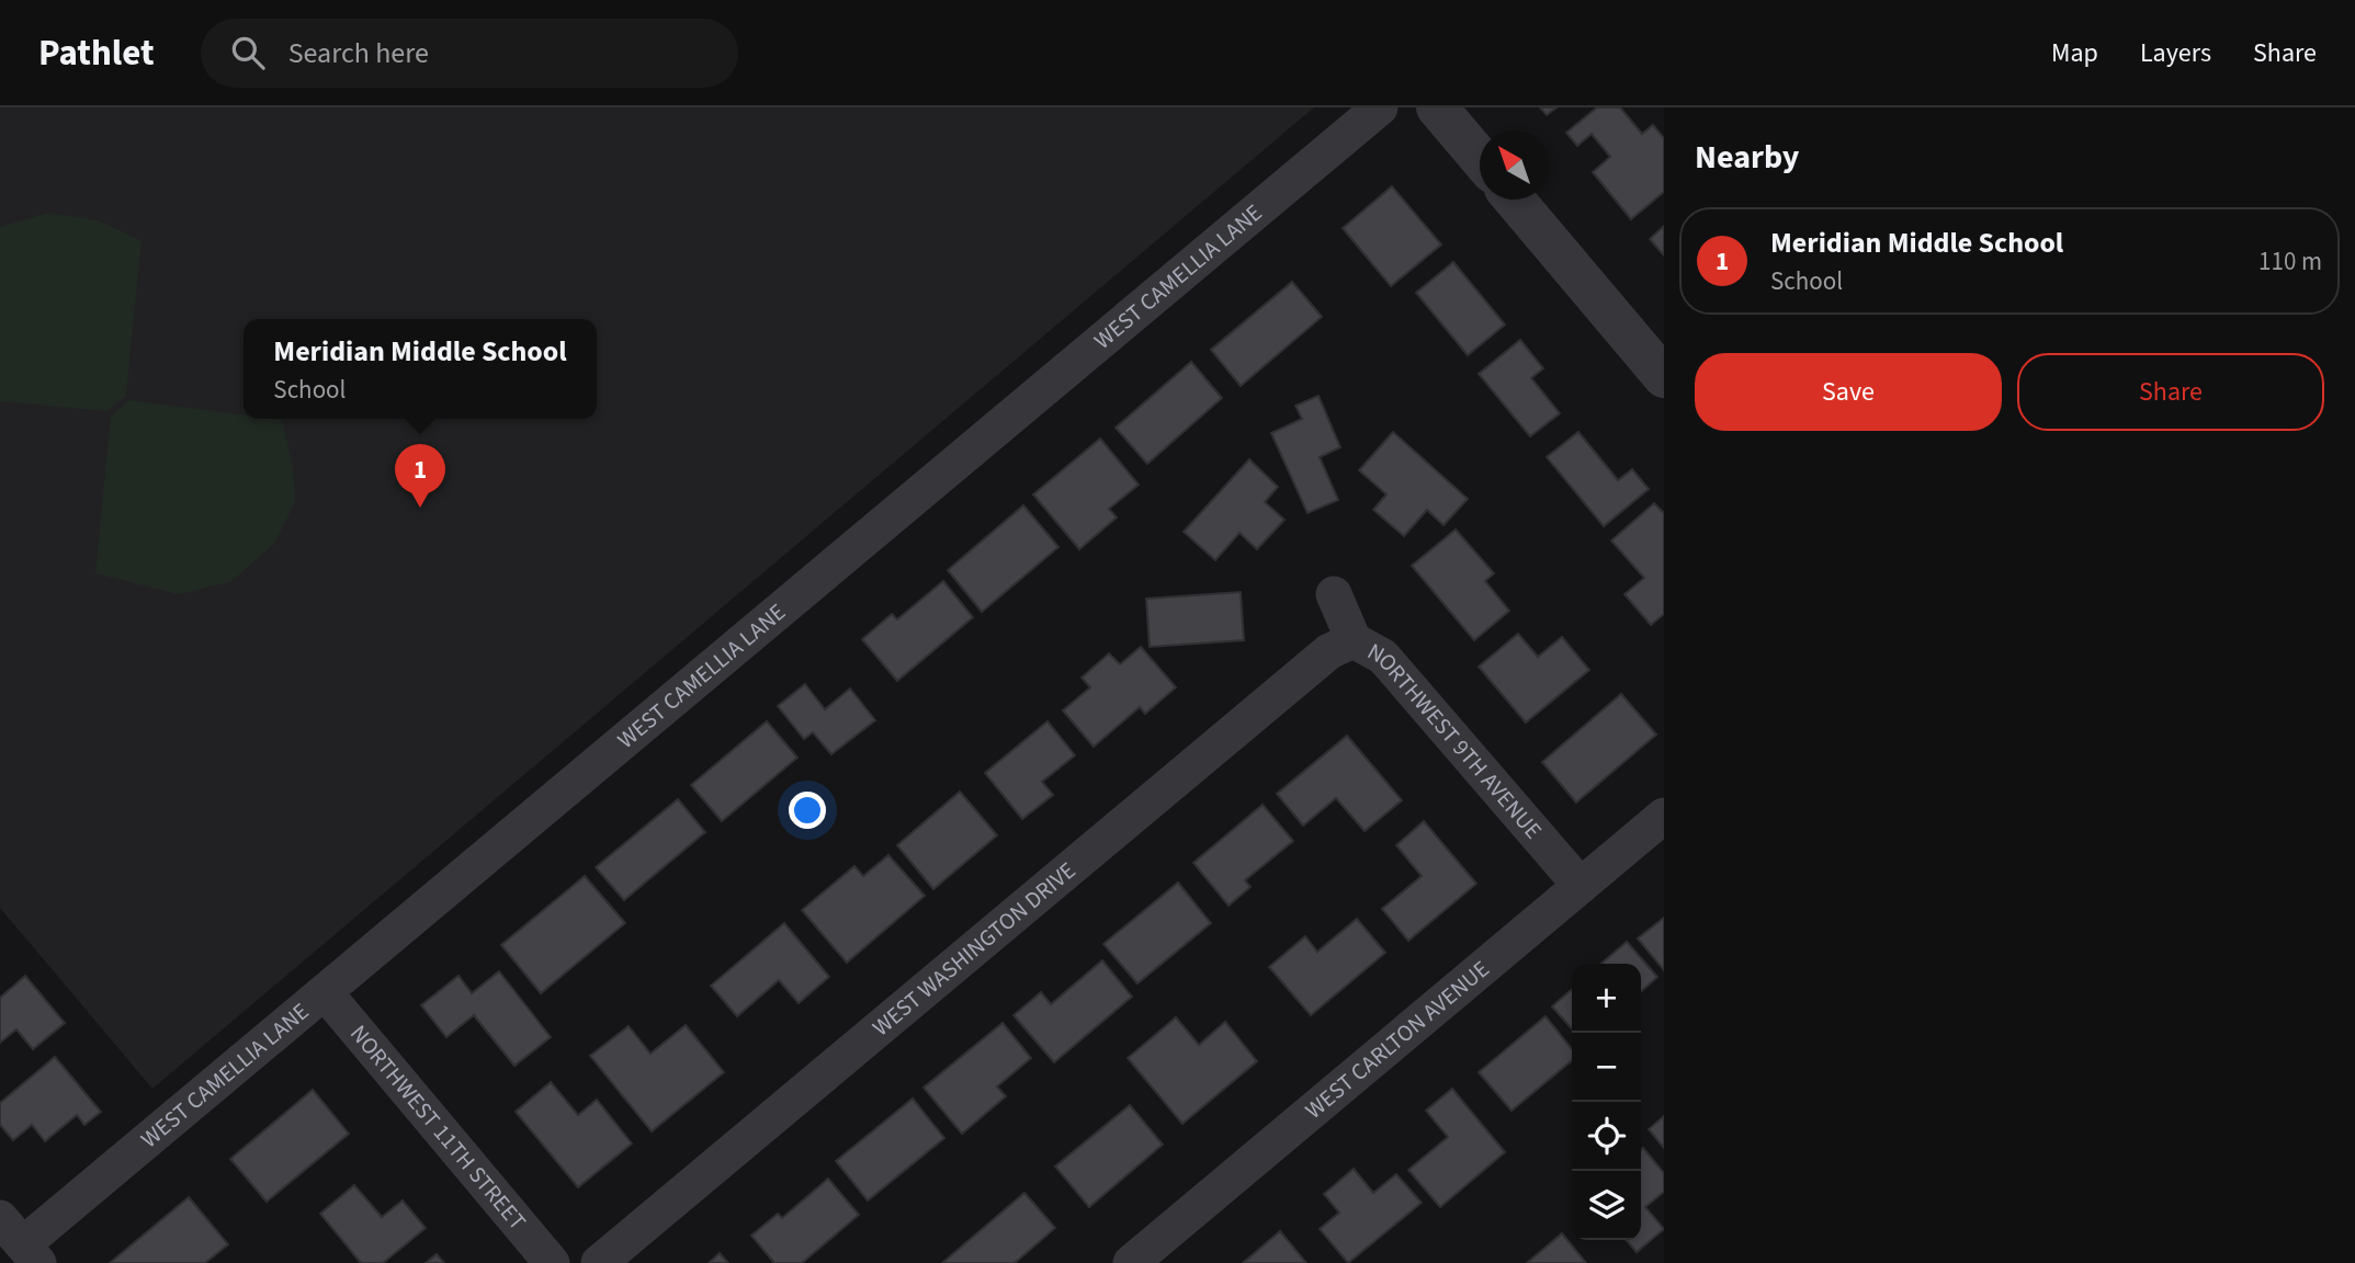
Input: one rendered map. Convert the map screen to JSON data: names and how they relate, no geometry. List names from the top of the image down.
{
  "streets": {
    "street": [
      "WEST CAMELLIA LANE",
      "NORTHWEST 9TH AVENUE",
      "WEST WASHINGTON DRIVE",
      "WEST CARLTON AVENUE",
      "NORTHWEST 11TH STREET"
    ]
  },
  "crossings": [
    ["WEST CAMELLIA LANE", "NORTHWEST 11TH STREET"],
    ["NORTHWEST 9TH AVENUE", "WEST WASHINGTON DRIVE"],
    ["NORTHWEST 9TH AVENUE", "WEST CARLTON AVENUE"]
  ],
  "north": "top left",
  "page": {
    "header": "Pathlet",
    "search": "Search here",
    "nav": ["Map", "Layers", "Share"],
    "heading": "Nearby",
    "list": [
      {
        "mark": "1",
        "name": "Meridian Middle School",
        "note": "School",
        "value": "110 m"
      }
    ],
    "popup": ["Meridian Middle School", "School"],
    "buttons": ["Save", "Share"],
    "pins": "1",
    "map_buttons": ["+", "−"]
  }
}
